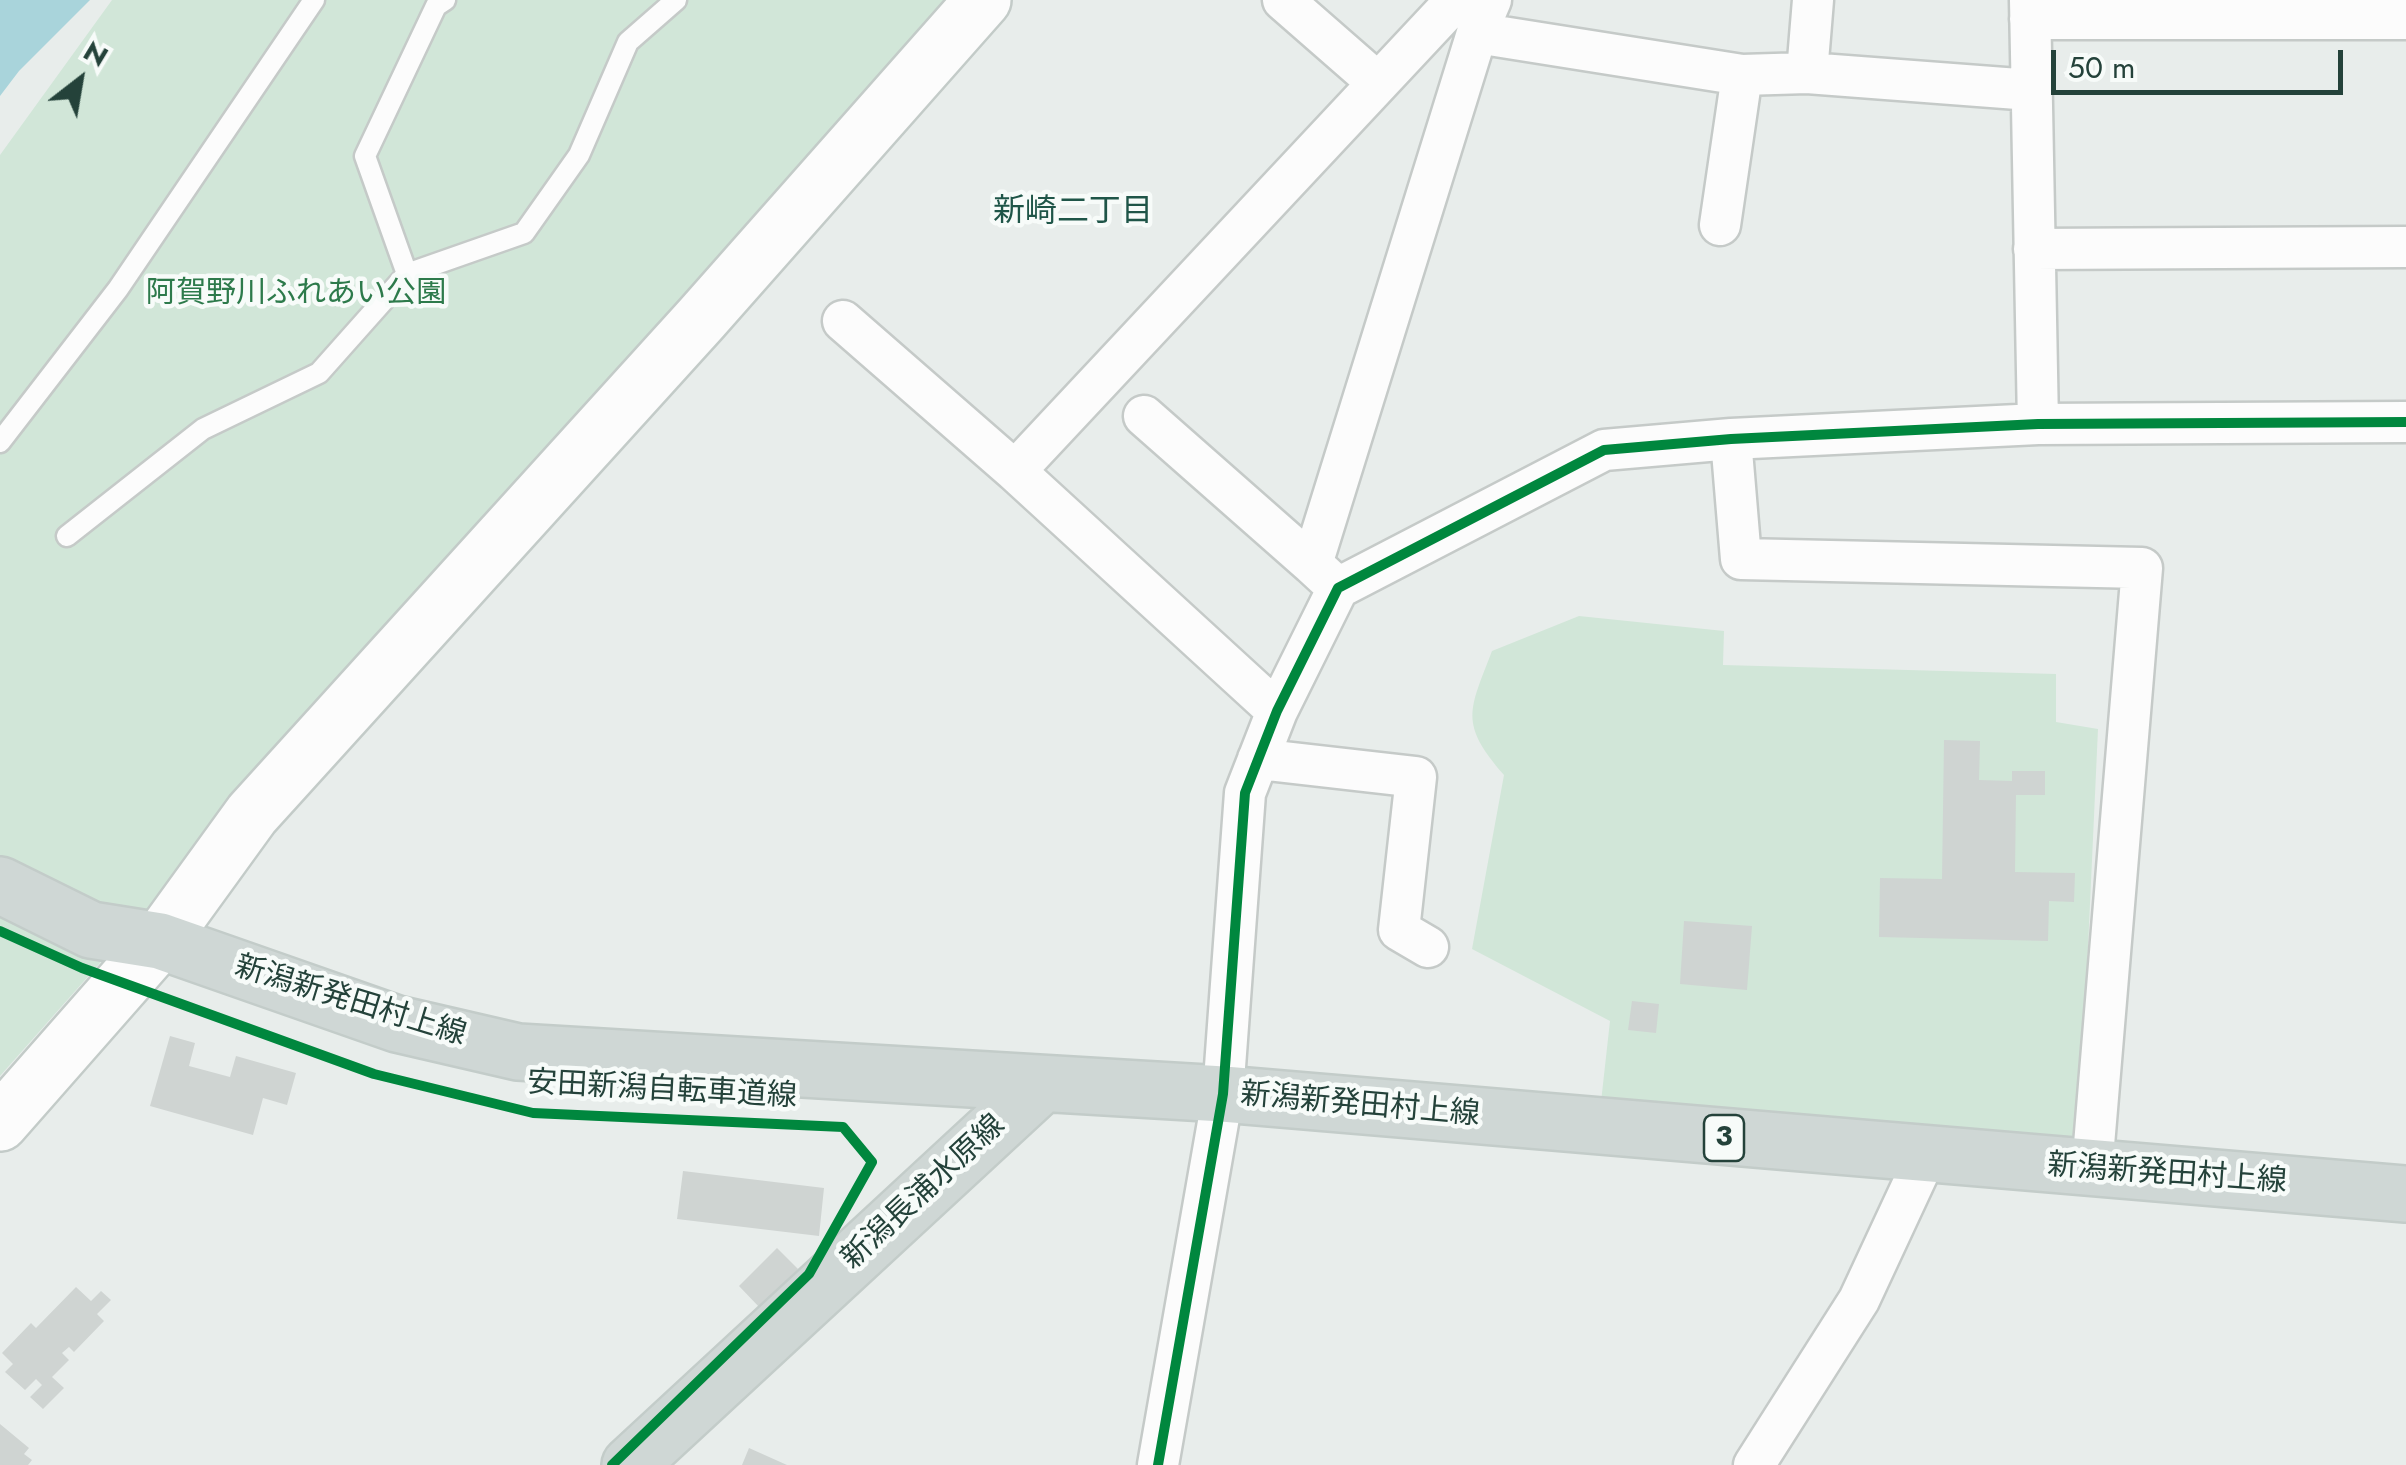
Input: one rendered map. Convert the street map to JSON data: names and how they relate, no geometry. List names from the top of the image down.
{
  "streets": {
    "main road": ["新潟新発田村上線", "3", "新潟長浦水原線"],
    "cycle path": ["安田新潟自転車道線"]
  },
  "crossings": [
    ["新潟新発田村上線", "新潟長浦水原線"]
  ],
  "districts": ["新崎二丁目"],
  "parks": ["阿賀野川ふれあい公園"],
  "scale_bar": "50 m",
  "north": "top right"
}
